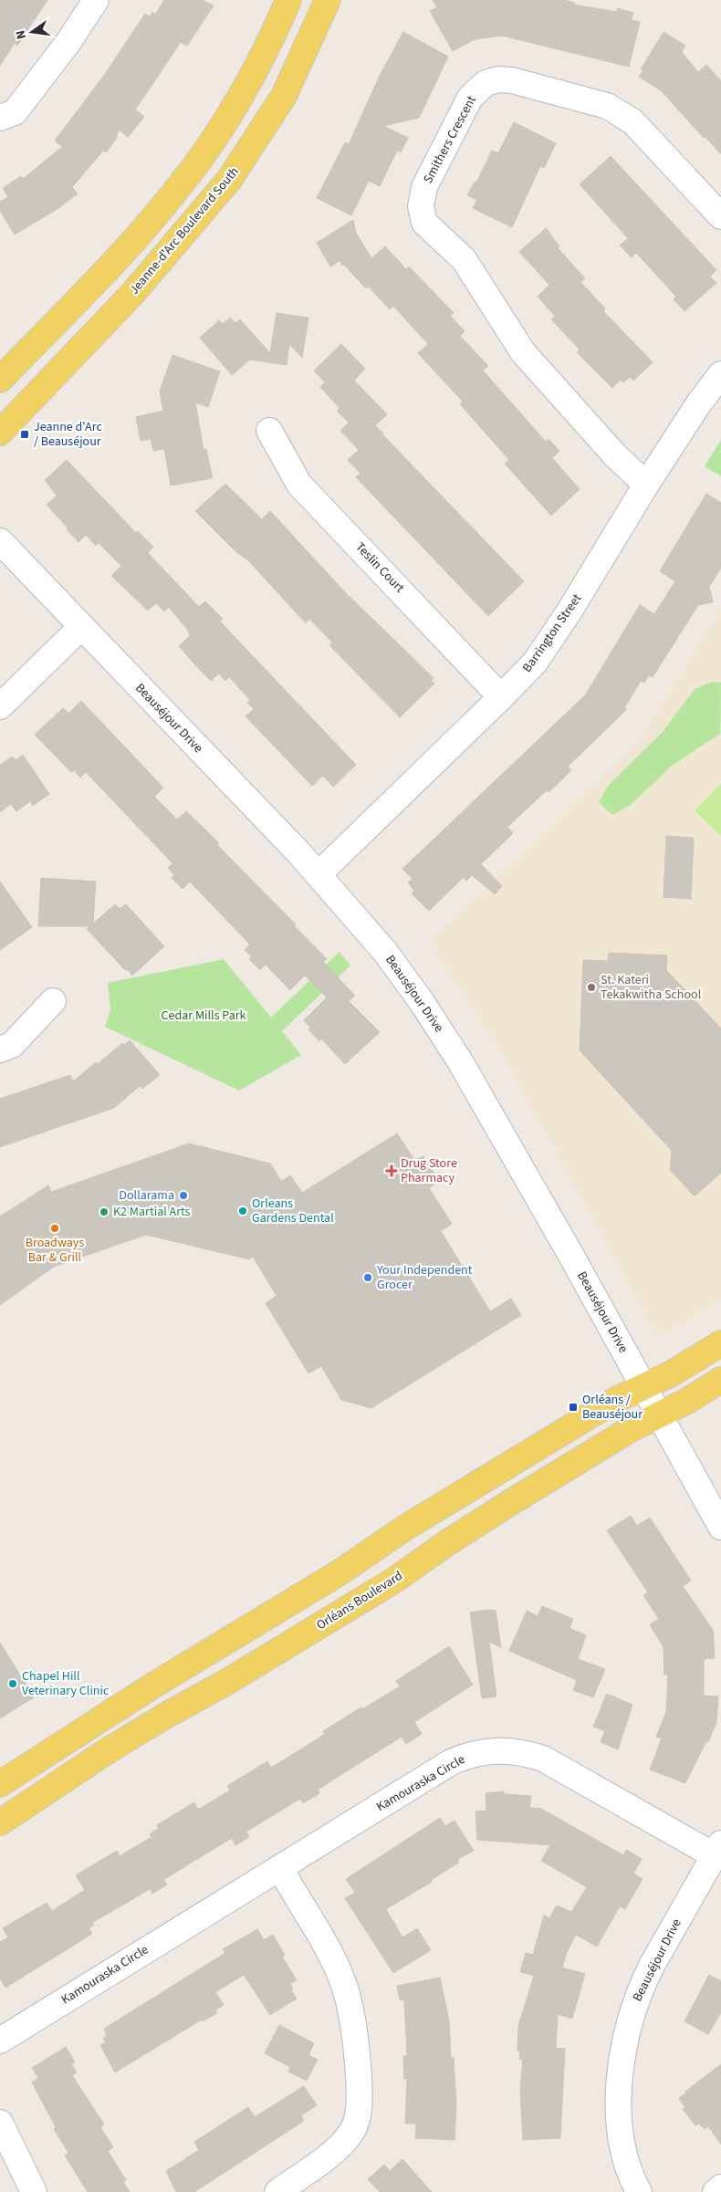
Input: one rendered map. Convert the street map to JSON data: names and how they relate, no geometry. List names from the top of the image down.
{
  "streets": {
    "main road": ["Jeanne-d'Arc Boulevard South", "Orléans Boulevard"],
    "street": [
      "Smithers Crescent",
      "Teslin Court",
      "Barrington Street",
      "Beauséjour Drive",
      "Kamouraska Circle"
    ]
  },
  "crossings": [
    ["Smithers Crescent", "Barrington Street"],
    ["Teslin Court", "Barrington Street"],
    ["Barrington Street", "Beauséjour Drive"],
    ["Beauséjour Drive", "Orléans Boulevard"],
    ["Beauséjour Drive", "Kamouraska Circle"]
  ],
  "parks": ["Cedar Mills Park"],
  "places": {
    "transit": ["Jeanne d'Arc / Beauséjour", "Orléans / Beauséjour"],
    "other": [
      "St. Kateri Tekakwitha School",
      "Dollarama",
      "Orleans Gardens Dental",
      "K2 Martial Arts",
      "Broadways Bar & Grill",
      "Your Independent Grocer",
      "Chapel Hill Veterinary Clinic"
    ],
    "health": ["Drug Store Pharmacy"]
  },
  "north": "left"
}
